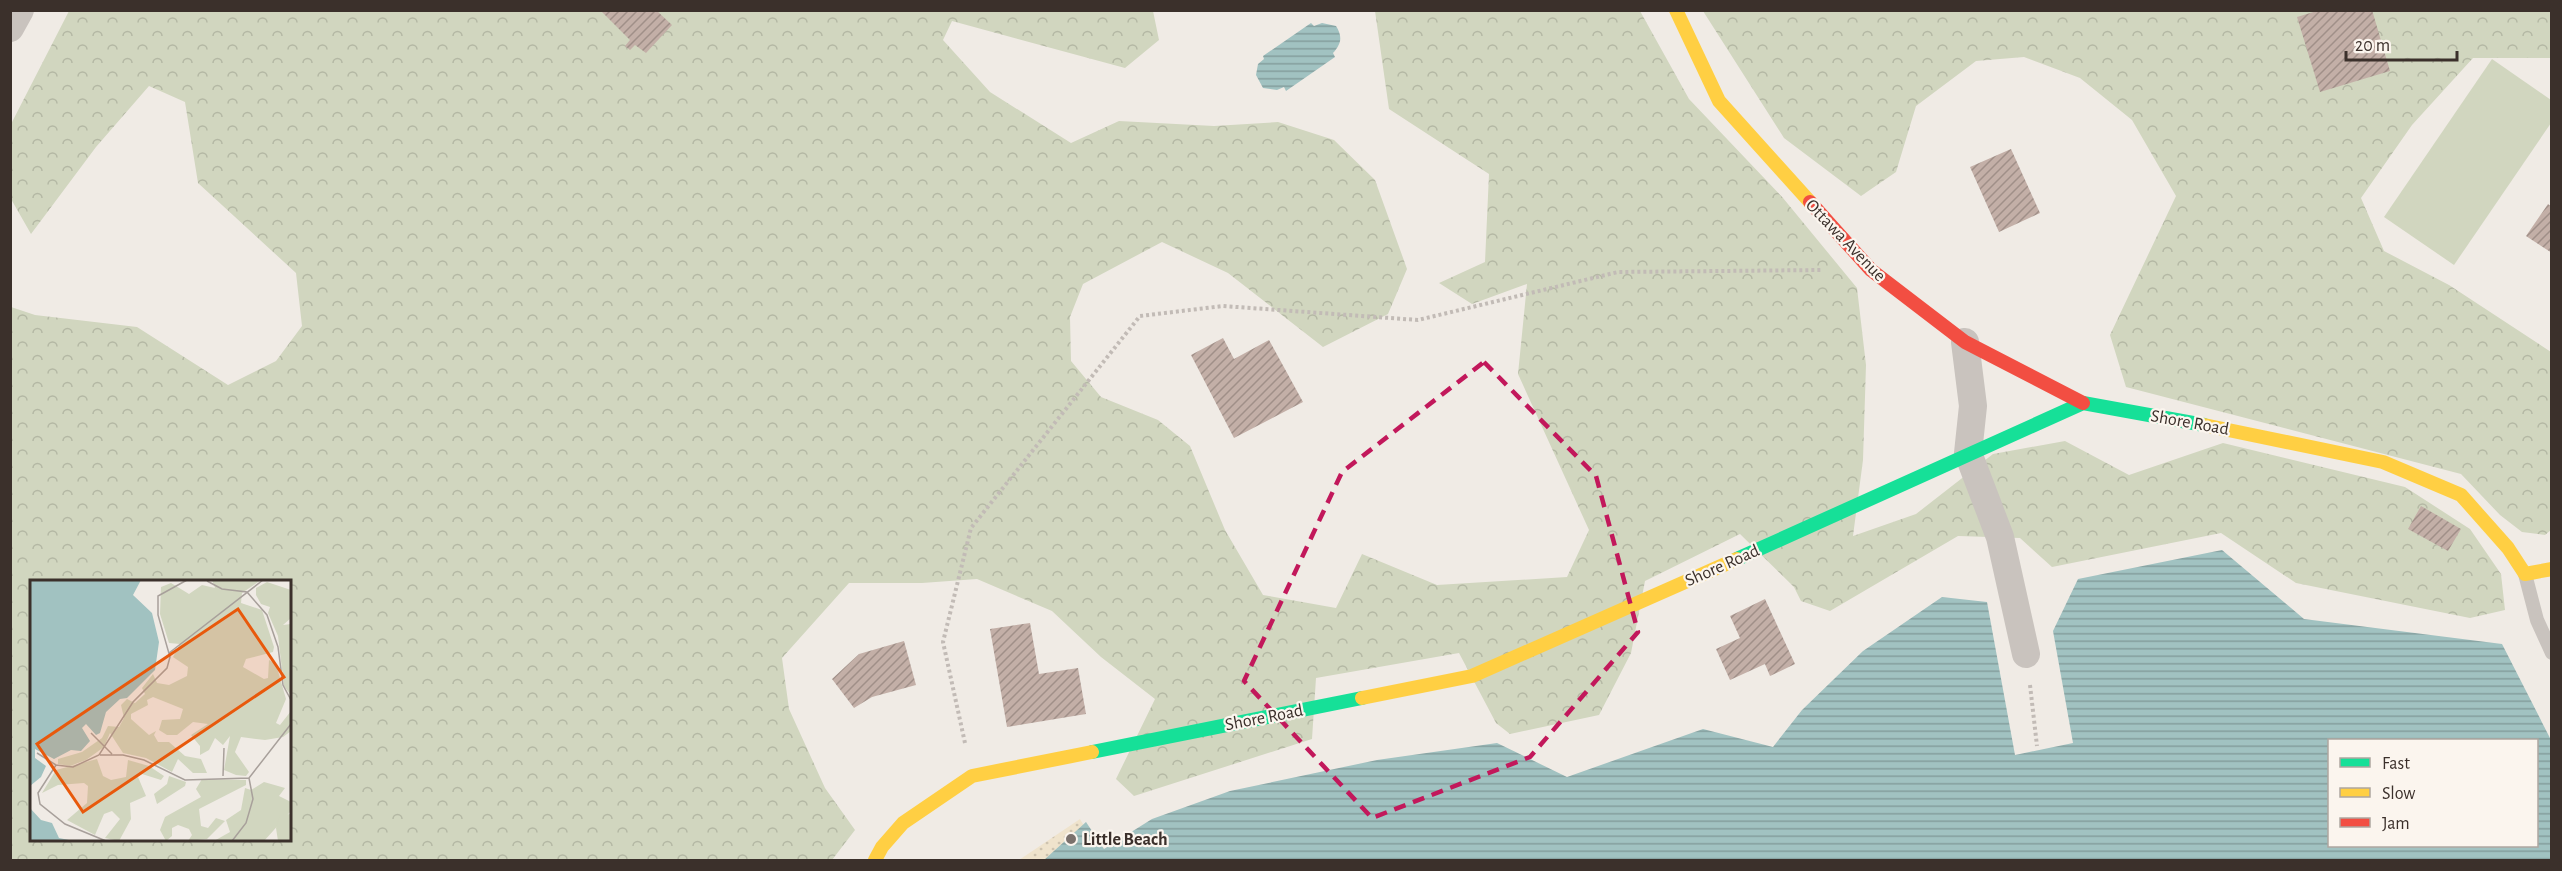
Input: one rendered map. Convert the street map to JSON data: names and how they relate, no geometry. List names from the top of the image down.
{
  "streets": {
    "street": ["Ottawa Avenue", "Shore Road"]
  },
  "crossings": [
    ["Ottawa Avenue", "Shore Road"]
  ],
  "places": ["Little Beach"],
  "legend": ["Fast", "Slow", "Jam"],
  "scale_bar": "20 m"
}
